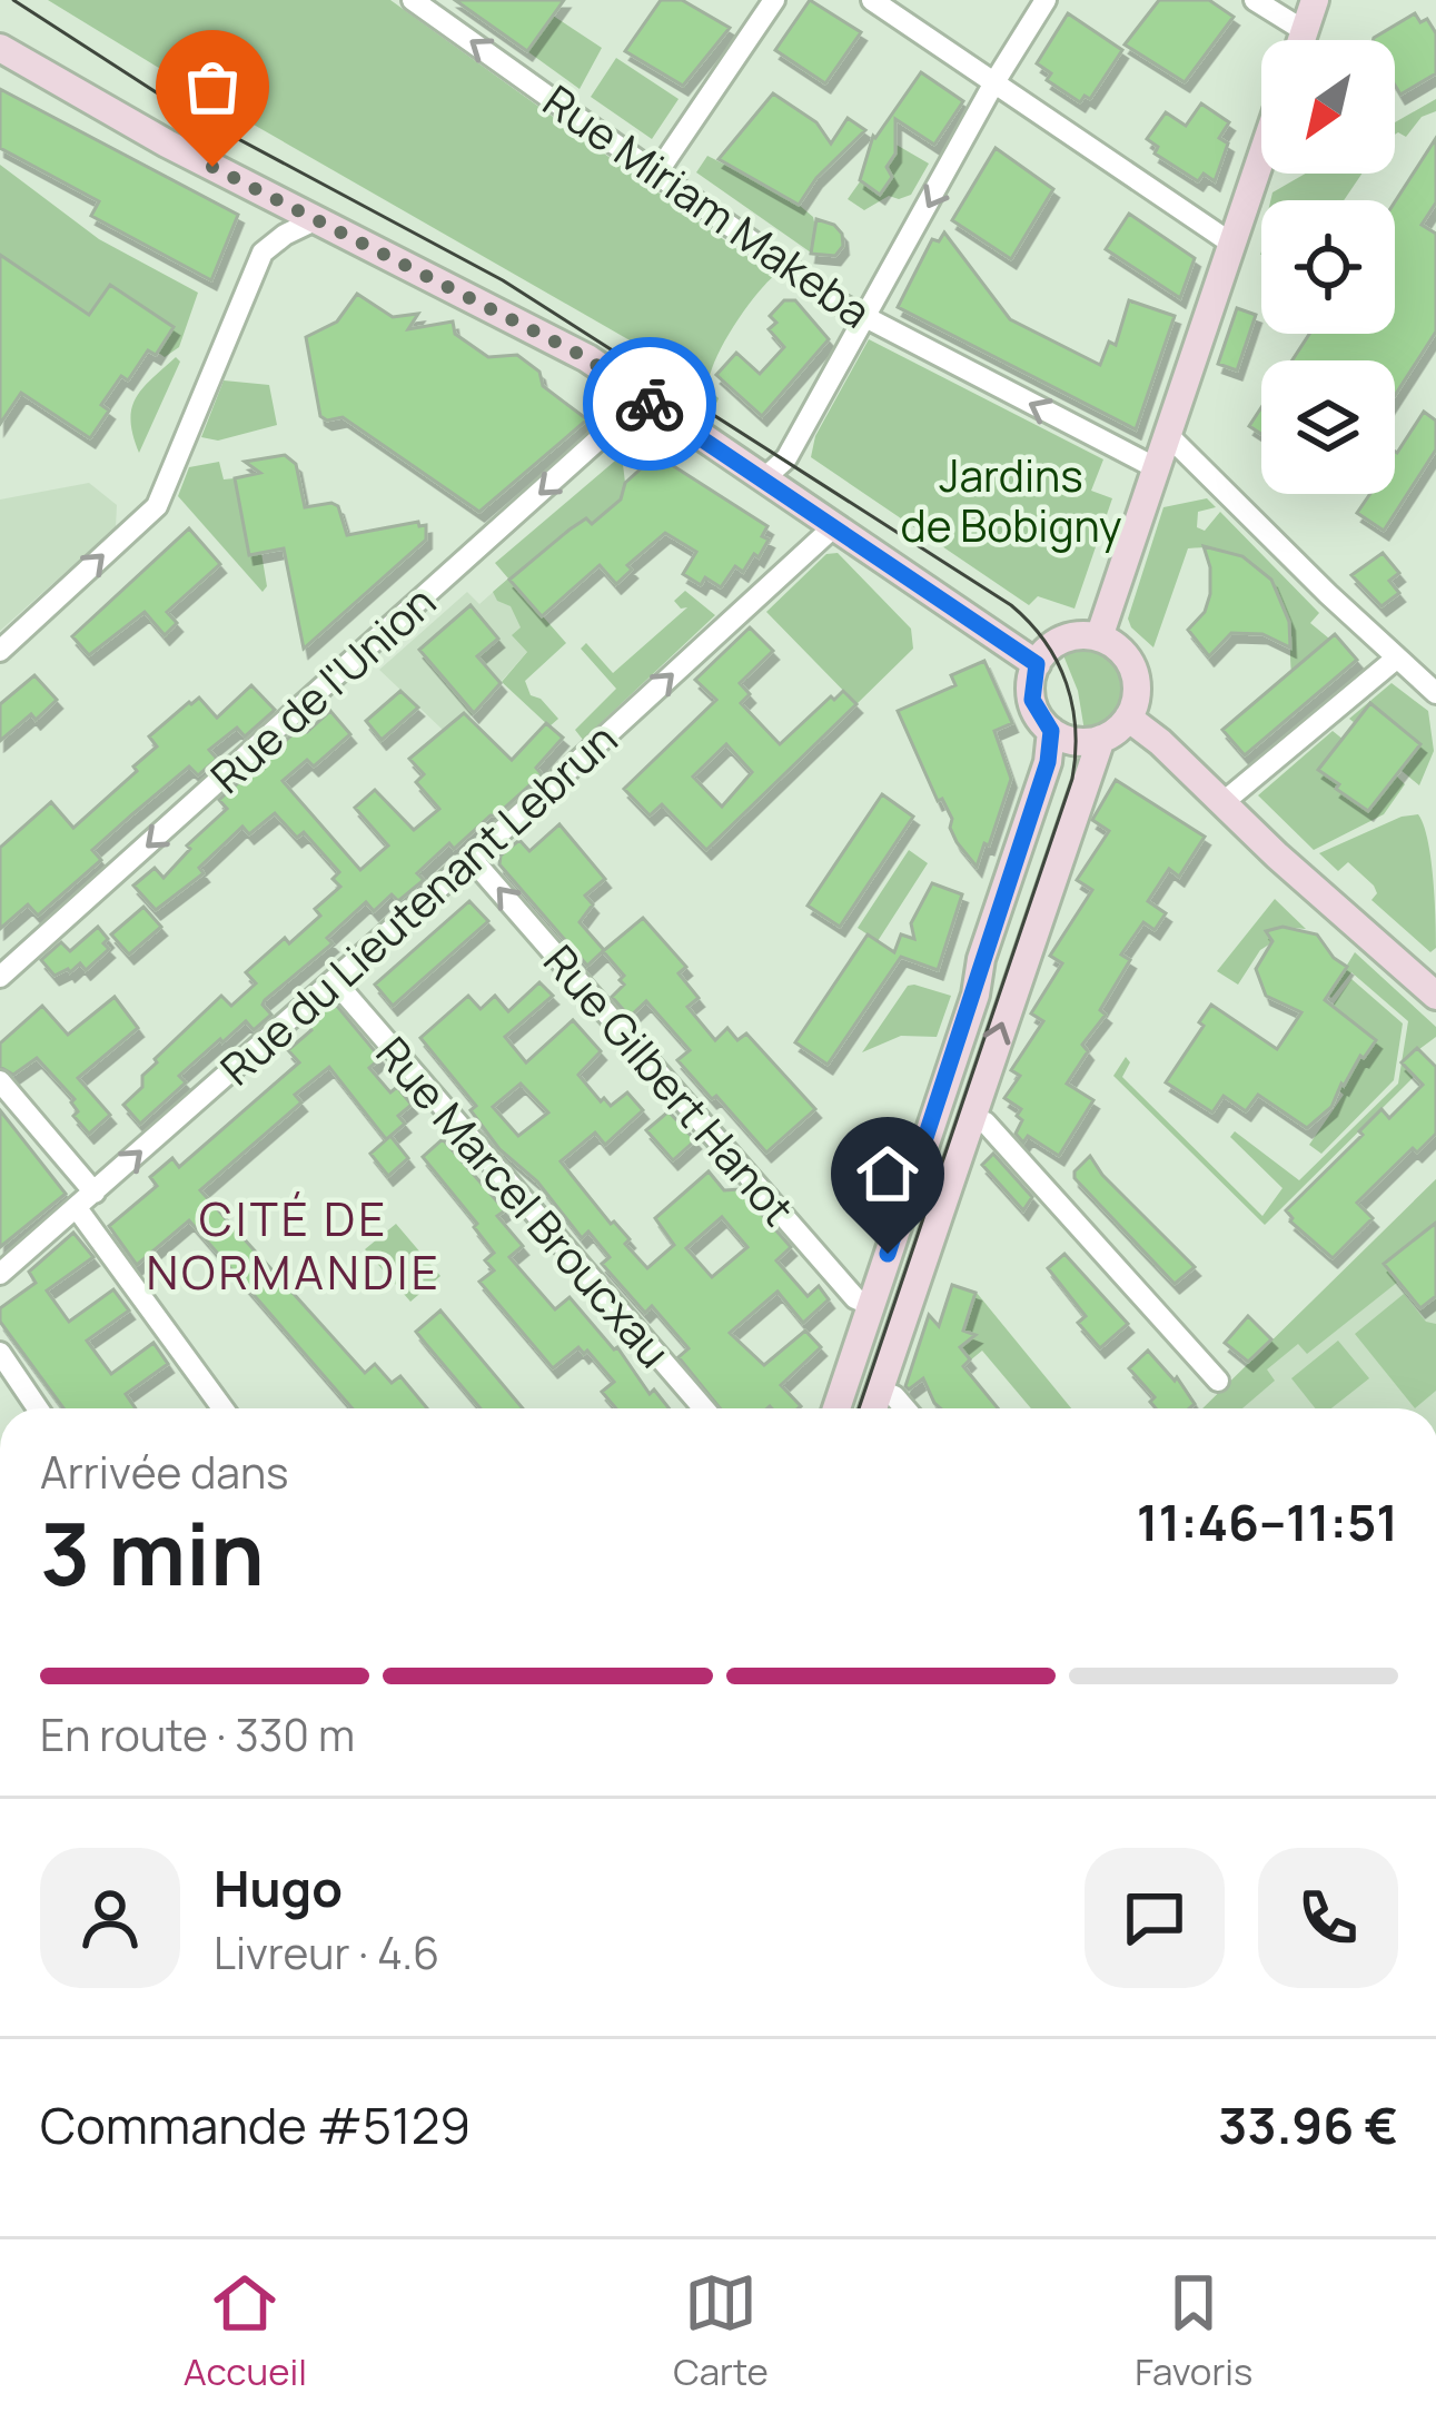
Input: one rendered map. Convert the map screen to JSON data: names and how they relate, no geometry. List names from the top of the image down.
{
  "streets": {
    "street": [
      "Rue Miriam Makeba",
      "Rue de l'Union",
      "Rue du Lieutenant Lebrun",
      "Rue Gilbert Hanot",
      "Rue Marcel Broucxau"
    ]
  },
  "crossings": [
    ["Rue du Lieutenant Lebrun", "Rue Gilbert Hanot"],
    ["Rue du Lieutenant Lebrun", "Rue Marcel Broucxau"]
  ],
  "one_way": [
    "Rue Miriam Makeba",
    "Rue de l'Union",
    "Rue du Lieutenant Lebrun",
    "Rue Gilbert Hanot"
  ],
  "districts": ["CITÉ DE NORMANDIE"],
  "parks": ["Jardins de Bobigny"],
  "north": "bottom left",
  "page": {
    "heading": ["3 min", "Arrivée dans", "11:46–11:51"],
    "panel": [
      "Hugo",
      "Livreur · 4.6",
      "Commande #5129",
      "33.96 €"
    ],
    "bar": "En route · 330 m",
    "tabs": ["Accueil", "Carte", "Favoris"]
  }
}
